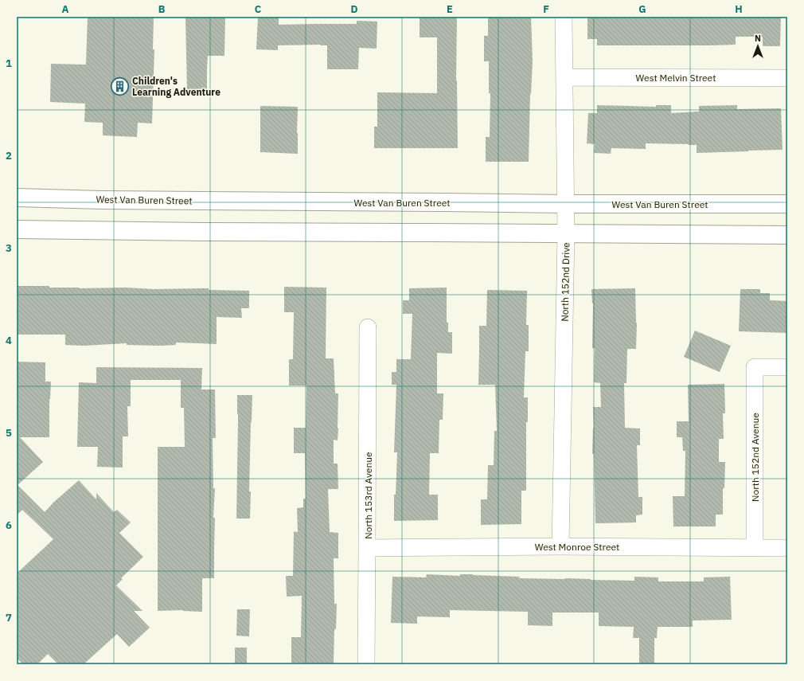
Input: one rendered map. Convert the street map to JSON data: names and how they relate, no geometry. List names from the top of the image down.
{
  "streets": {
    "main road": ["West Van Buren Street"],
    "street": [
      "West Melvin Street",
      "North 152nd Drive",
      "North 152nd Avenue",
      "North 153rd Avenue",
      "West Monroe Street"
    ]
  },
  "crossings": [
    ["West Melvin Street", "North 152nd Drive"],
    ["West Van Buren Street", "North 152nd Drive"],
    ["North 152nd Drive", "West Monroe Street"],
    ["North 152nd Avenue", "West Monroe Street"],
    ["North 153rd Avenue", "West Monroe Street"]
  ],
  "places": {
    "building": ["Children's Learning Adventure"]
  },
  "north": "top",
  "grid": {
    "columns": [
      "A",
      "B",
      "C",
      "D",
      "E",
      "F",
      "G",
      "H"
    ],
    "rows": [
      "1",
      "2",
      "3",
      "4",
      "5",
      "6",
      "7"
    ]
  }
}
